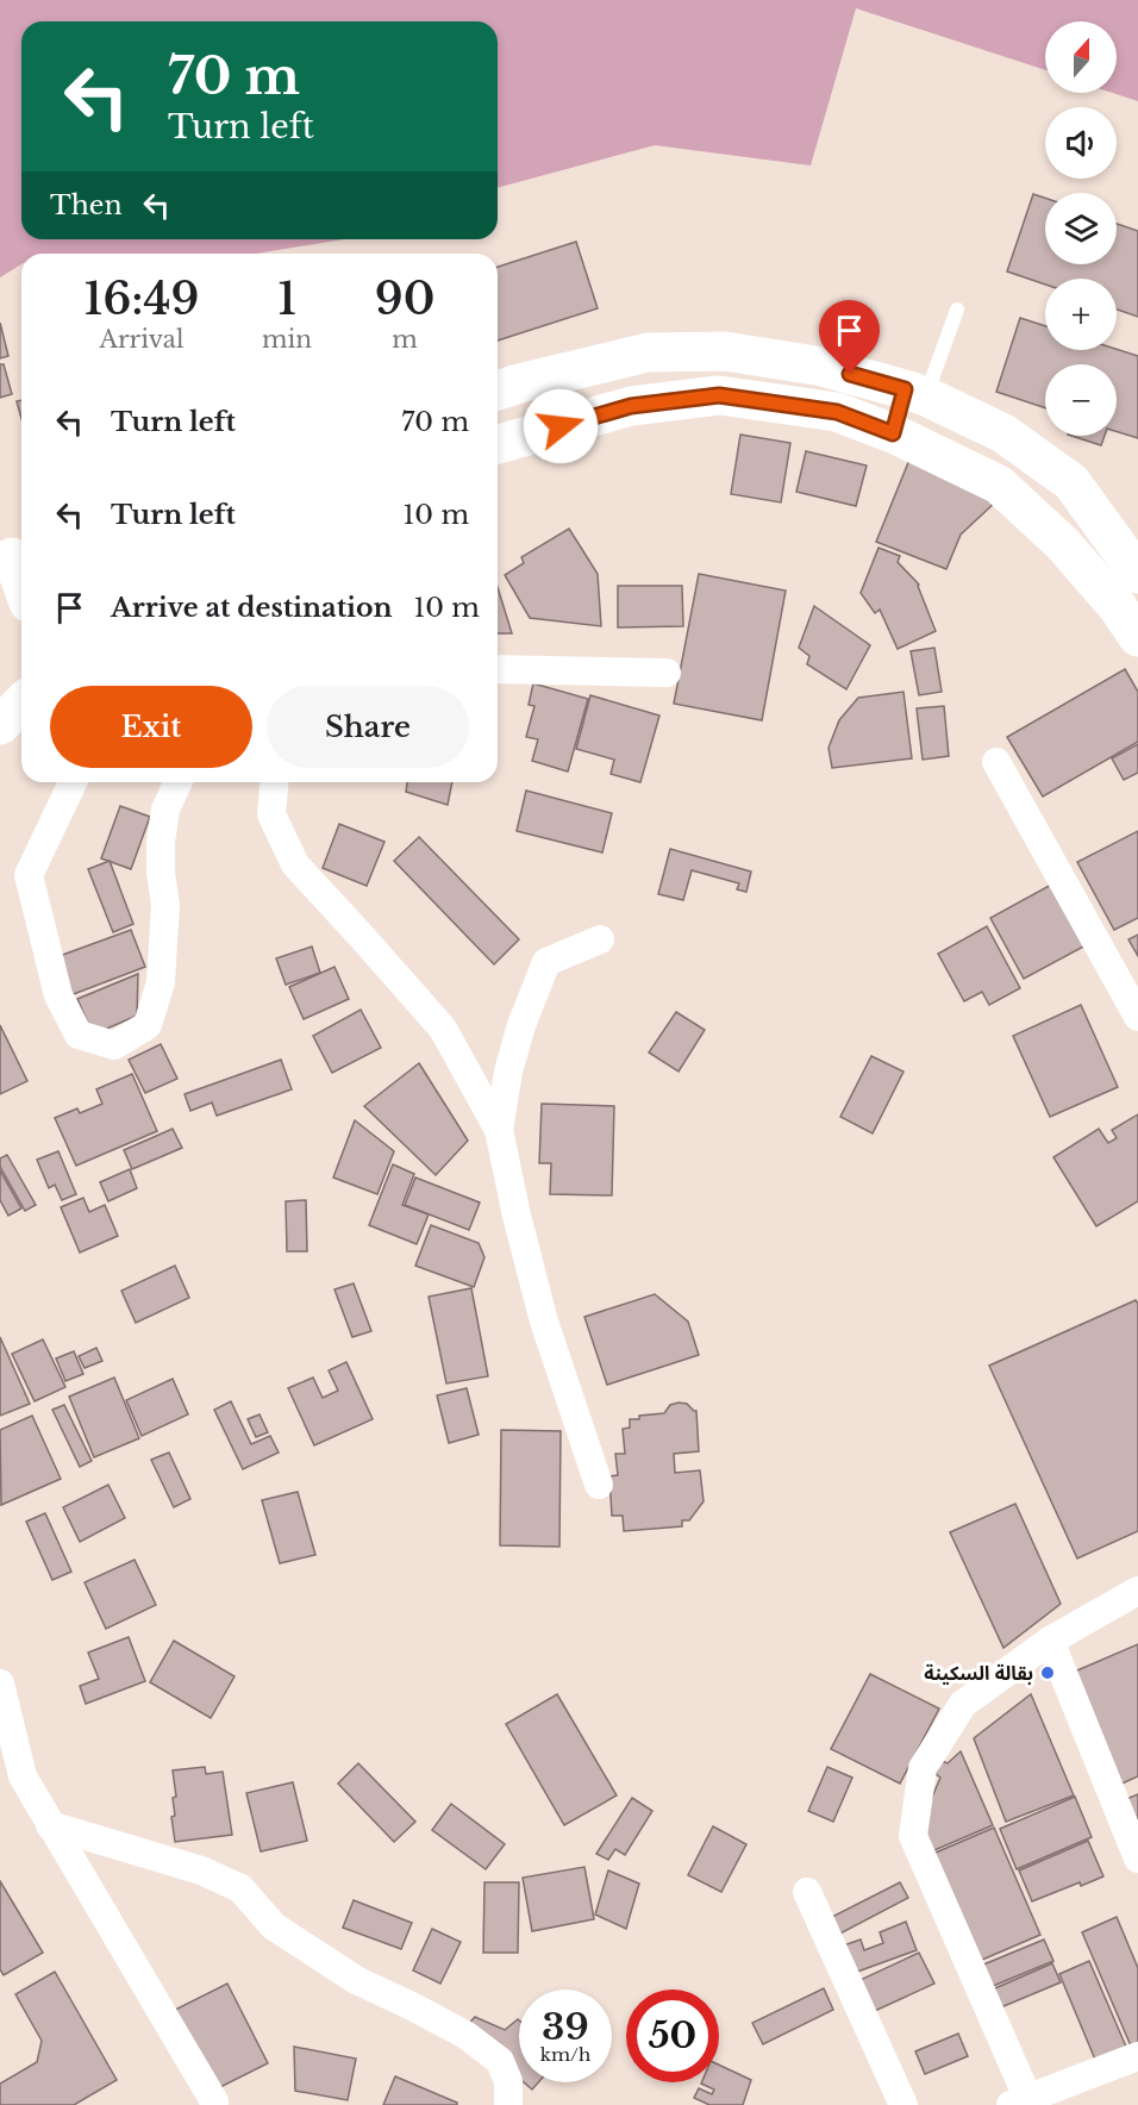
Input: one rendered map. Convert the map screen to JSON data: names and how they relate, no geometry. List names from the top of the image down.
{
  "places": ["بقالة السكينة"],
  "north": "top",
  "page": {
    "map_buttons": ["+", "−"],
    "turn": ["70 m", "Turn left"],
    "then": "Then",
    "eta": [
      "16:49",
      "Arrival",
      "1",
      "min",
      "90",
      "m"
    ],
    "list": [
      {
        "name": "Turn left",
        "value": "70 m"
      },
      {
        "name": "Turn left",
        "value": "10 m"
      },
      {
        "name": "Arrive at destination",
        "value": "10 m"
      }
    ],
    "buttons": ["Exit", "Share"],
    "speed": "39 km/h",
    "limit": "50"
  }
}
